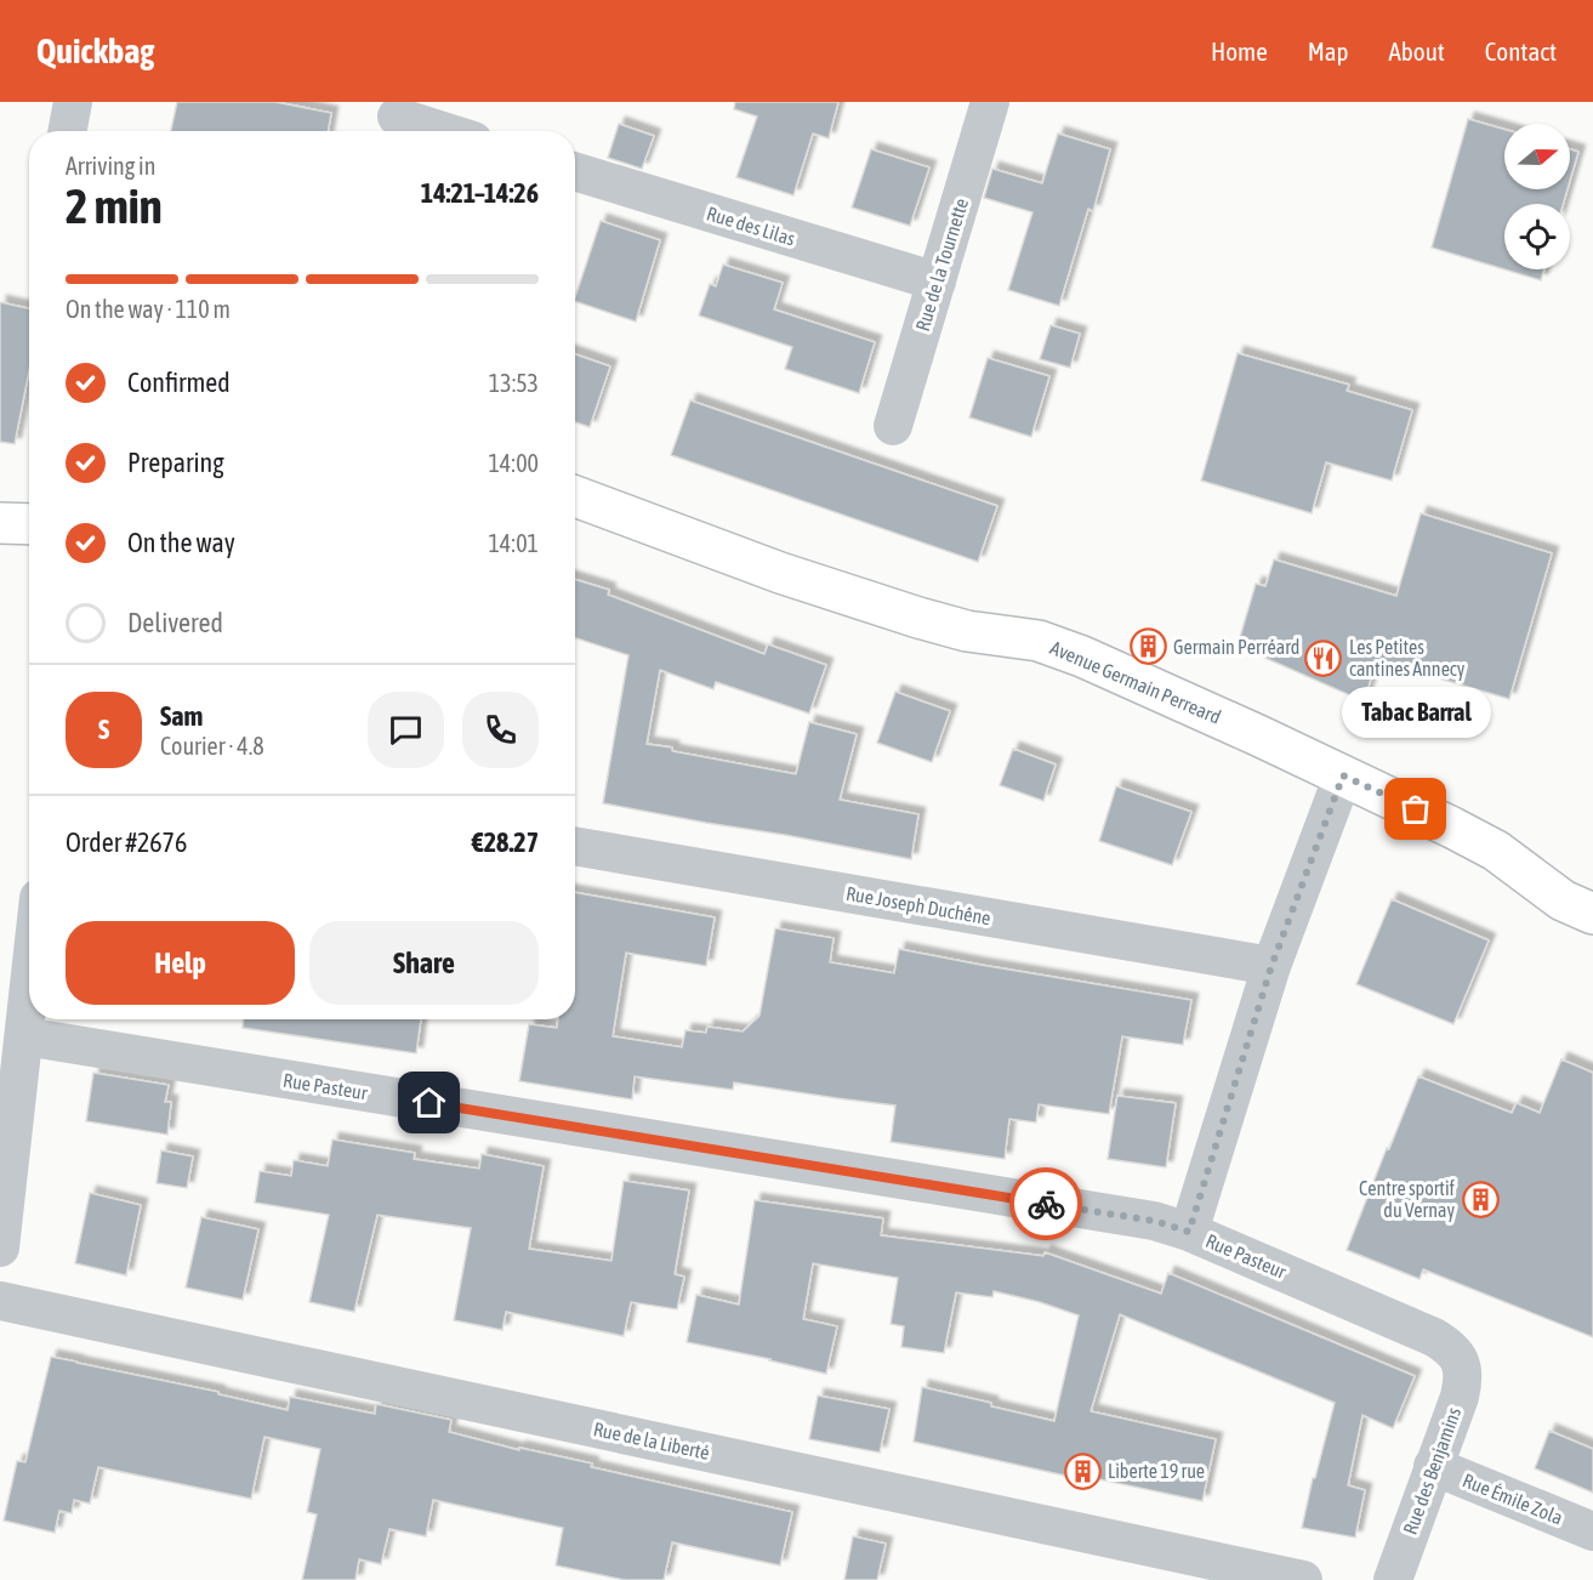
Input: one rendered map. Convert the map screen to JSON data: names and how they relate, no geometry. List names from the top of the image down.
{
  "streets": {
    "main road": ["Avenue Germain Perreard"],
    "street": [
      "Rue des Lilas",
      "Rue de la Tournette",
      "Rue Joseph Duchêne",
      "Rue Pasteur",
      "Rue de la Liberté",
      "Rue des Benjamins",
      "Rue Émile Zola"
    ]
  },
  "crossings": [
    ["Rue des Lilas", "Rue de la Tournette"],
    ["Rue Pasteur", "Rue des Benjamins"],
    ["Rue des Benjamins", "Rue Émile Zola"]
  ],
  "places": {
    "building": ["Germain Perréard", "Centre sportif du Vernay", "Liberte 19 rue"],
    "restaurant": ["Les Petites cantines Annecy"],
    "other": ["Tabac Barral"]
  },
  "north": "right",
  "page": {
    "header": "Quickbag",
    "nav": [
      "Home",
      "Map",
      "About",
      "Contact"
    ],
    "heading": ["2 min", "Arriving in", "14:21–14:26"],
    "panel": [
      "Sam",
      "Courier · 4.8",
      "Order #2676",
      "€28.27"
    ],
    "bar": "On the way · 110 m",
    "list": [
      ["Confirmed", "13:53"],
      ["Preparing", "14:00"],
      ["On the way", "14:01"],
      "Delivered"
    ],
    "bubble": "Tabac Barral",
    "round": "S",
    "buttons": ["Help", "Share"]
  }
}
